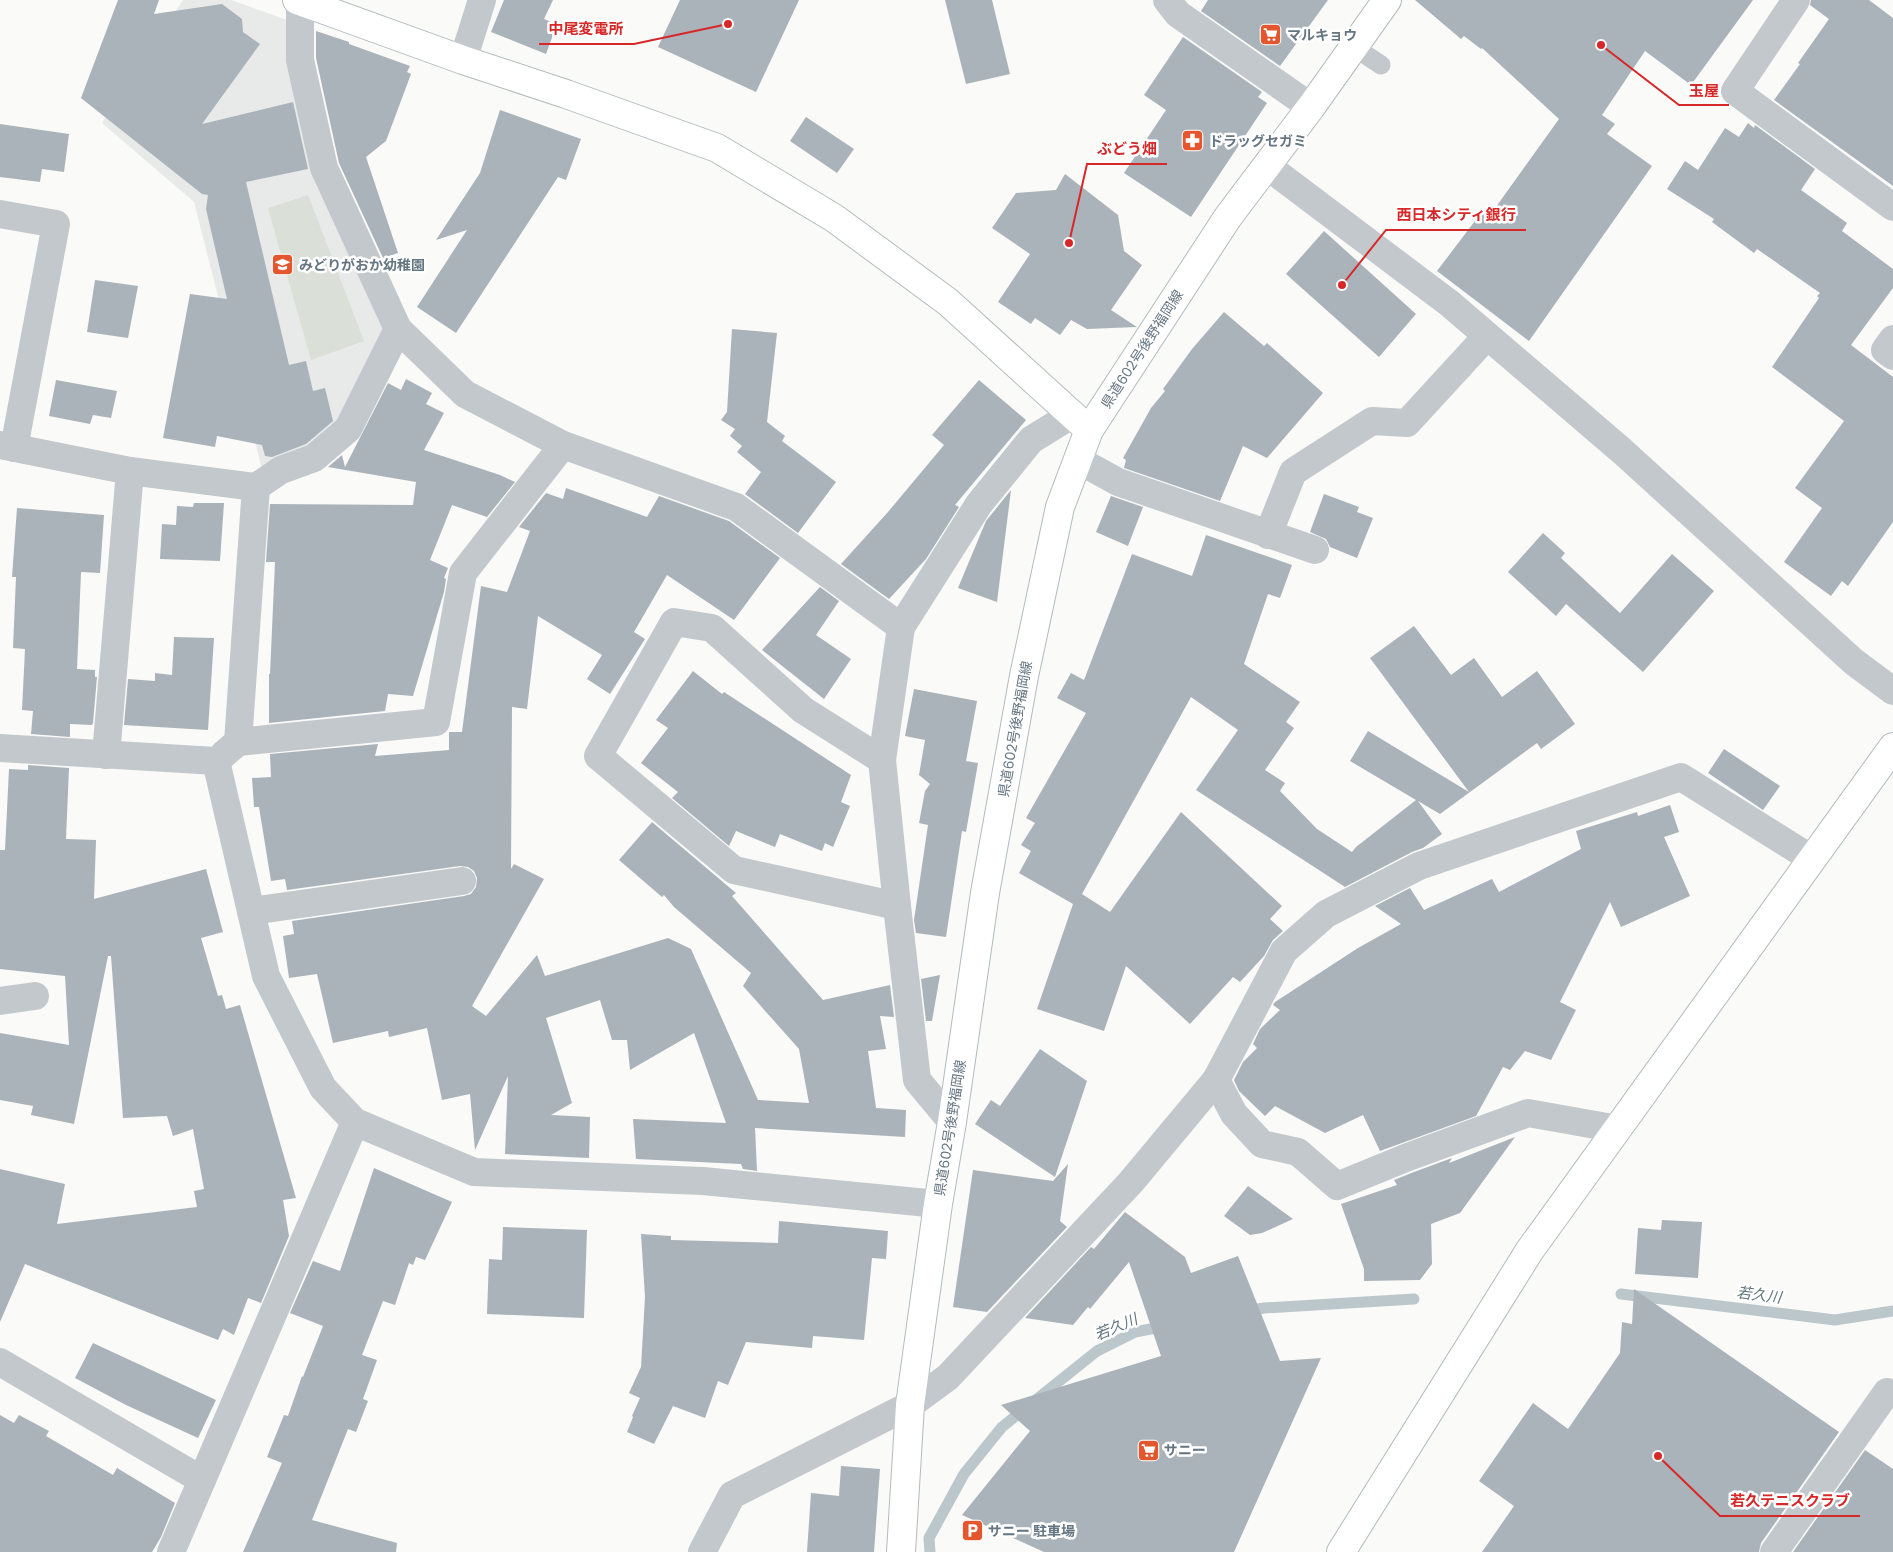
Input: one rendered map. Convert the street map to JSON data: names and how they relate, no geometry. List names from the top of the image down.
{
  "streets": {
    "street": ["県道602号後野福岡線"]
  },
  "water": ["若久川"],
  "places": {
    "other": [
      "中尾変電所",
      "玉屋",
      "ぶどう畑",
      "西日本シティ銀行",
      "若久テニスクラブ"
    ],
    "supermarket": ["マルキョウ", "サニー"],
    "pharmacy": ["ドラッグセガミ"],
    "school or university": ["みどりがおか幼稚園"],
    "parking": ["サニー 駐車場"]
  }
}
